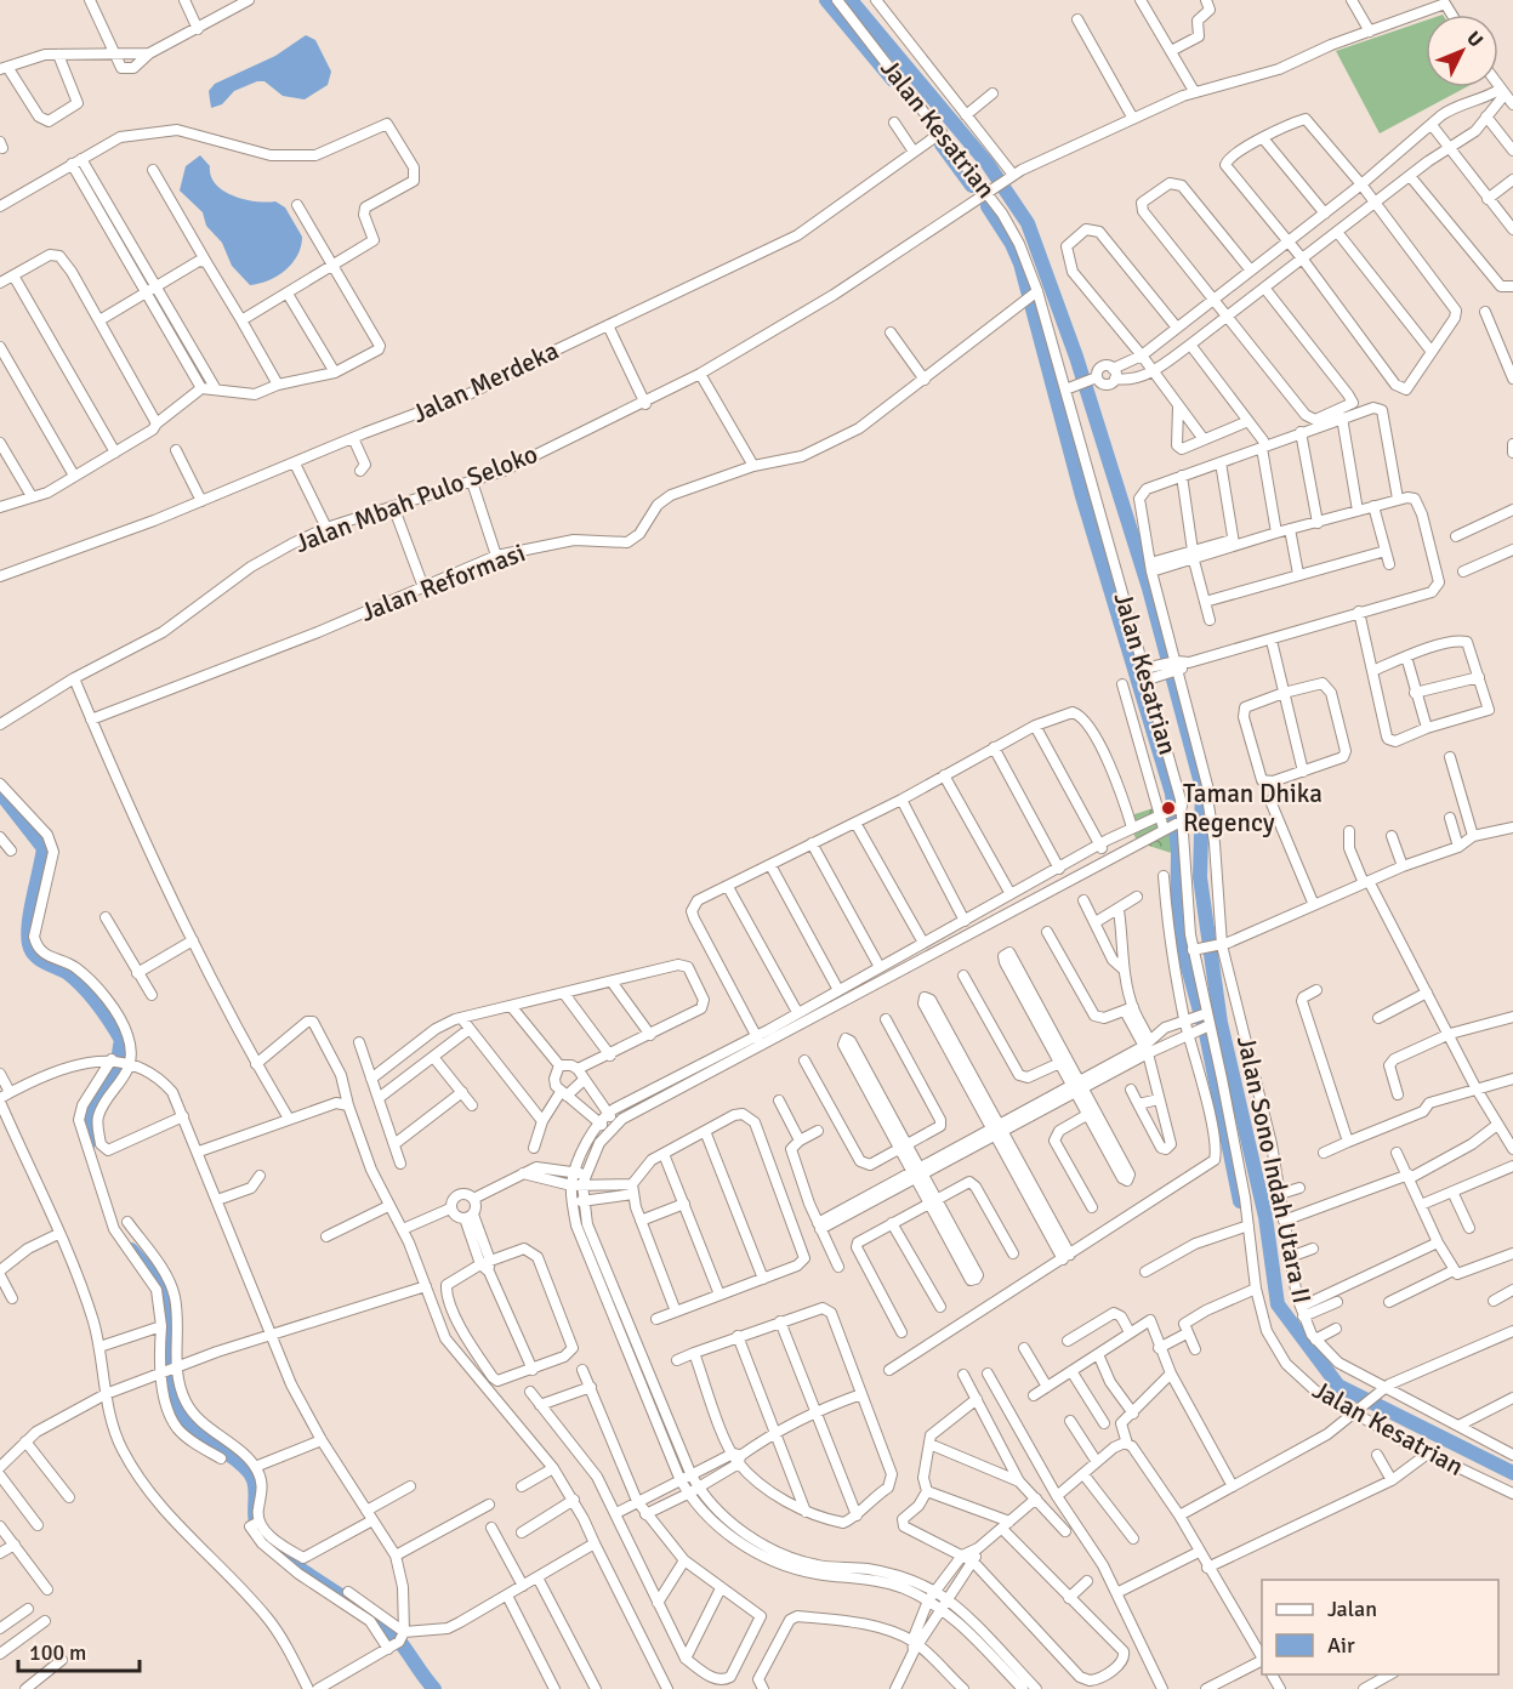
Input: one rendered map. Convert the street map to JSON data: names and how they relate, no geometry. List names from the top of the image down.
{
  "streets": {
    "street": [
      "Jalan Kesatrian",
      "Jalan Merdeka",
      "Jalan Mbah Pulo Seloko",
      "Jalan Reformasi",
      "Jalan Sono Indah Utara II"
    ]
  },
  "crossings": [
    ["Jalan Kesatrian", "Jalan Merdeka"],
    ["Jalan Kesatrian", "Jalan Mbah Pulo Seloko"],
    ["Jalan Kesatrian", "Jalan Reformasi"]
  ],
  "places": ["Taman Dhika Regency"],
  "legend": ["Jalan", "Air"],
  "scale_bar": "100 m",
  "north": "top right"
}
